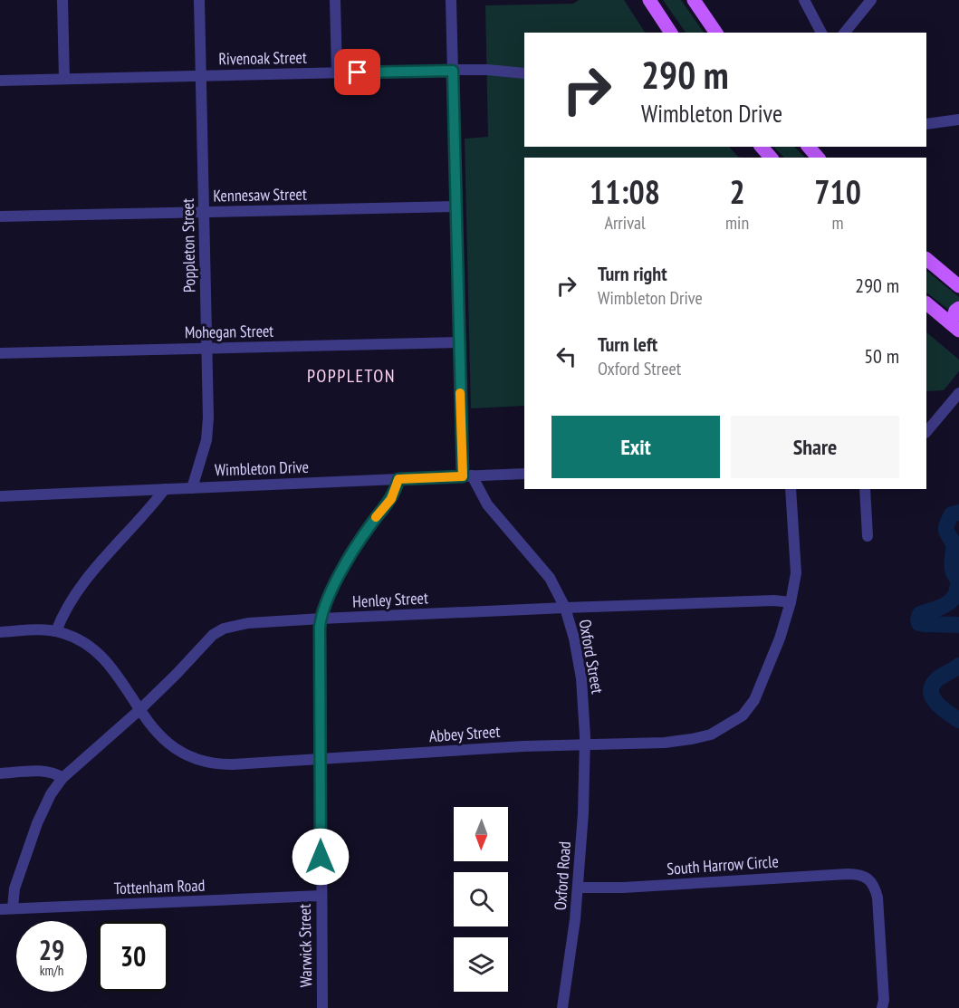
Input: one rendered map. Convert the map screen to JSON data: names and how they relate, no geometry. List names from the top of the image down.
{
  "streets": {
    "street": [
      "Rivenoak Street",
      "Kennesaw Street",
      "Poppleton Street",
      "Mohegan Street",
      "Wimbleton Drive",
      "Henley Street",
      "Oxford Street",
      "Abbey Street",
      "South Harrow Circle",
      "Oxford Road",
      "Tottenham Road",
      "Warwick Street"
    ]
  },
  "crossings": [
    ["Rivenoak Street", "Poppleton Street"],
    ["Rivenoak Street", "Oxford Street"],
    ["Kennesaw Street", "Poppleton Street"],
    ["Kennesaw Street", "Oxford Street"],
    ["Poppleton Street", "Mohegan Street"],
    ["Poppleton Street", "Wimbleton Drive"],
    ["Mohegan Street", "Oxford Street"],
    ["Wimbleton Drive", "Oxford Street"],
    ["Wimbleton Drive", "Warwick Street"],
    ["Henley Street", "Oxford Street"],
    ["Henley Street", "Abbey Street"],
    ["Henley Street", "Tottenham Road"],
    ["Henley Street", "Warwick Street"],
    ["Oxford Street", "Abbey Street"],
    ["Oxford Street", "Oxford Road"],
    ["Abbey Street", "Oxford Road"],
    ["Abbey Street", "Warwick Street"],
    ["South Harrow Circle", "Oxford Road"],
    ["Tottenham Road", "Warwick Street"]
  ],
  "districts": ["POPPLETON"],
  "north": "bottom",
  "page": {
    "turn": ["290 m", "Wimbleton Drive"],
    "eta": [
      "11:08",
      "Arrival",
      "2",
      "min",
      "710",
      "m"
    ],
    "list": [
      {
        "name": "Turn right",
        "note": "Wimbleton Drive",
        "value": "290 m"
      },
      {
        "name": "Turn left",
        "note": "Oxford Street",
        "value": "50 m"
      }
    ],
    "buttons": ["Exit", "Share"],
    "speed": "29 km/h",
    "limit": "30"
  }
}
